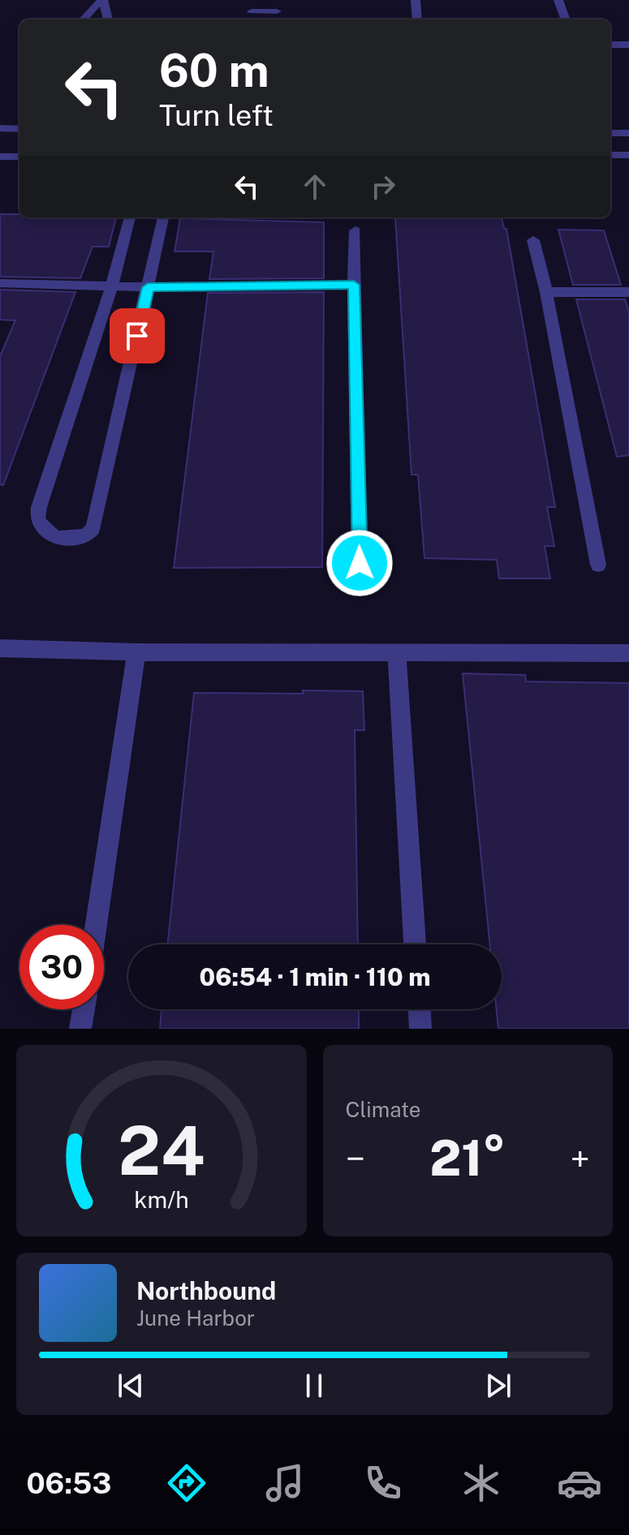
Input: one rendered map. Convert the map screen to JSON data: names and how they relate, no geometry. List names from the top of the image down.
{
  "page": {
    "turn": ["60 m", "Turn left"],
    "limit": "30",
    "trip": "06:54 · 1 min · 110 m",
    "tile": "Climate",
    "heat": ["−", "21°", "+"],
    "song": ["Northbound", "June Harbor"],
    "tabs": "06:53",
    "gauge": ["24", "km/h"]
  }
}
